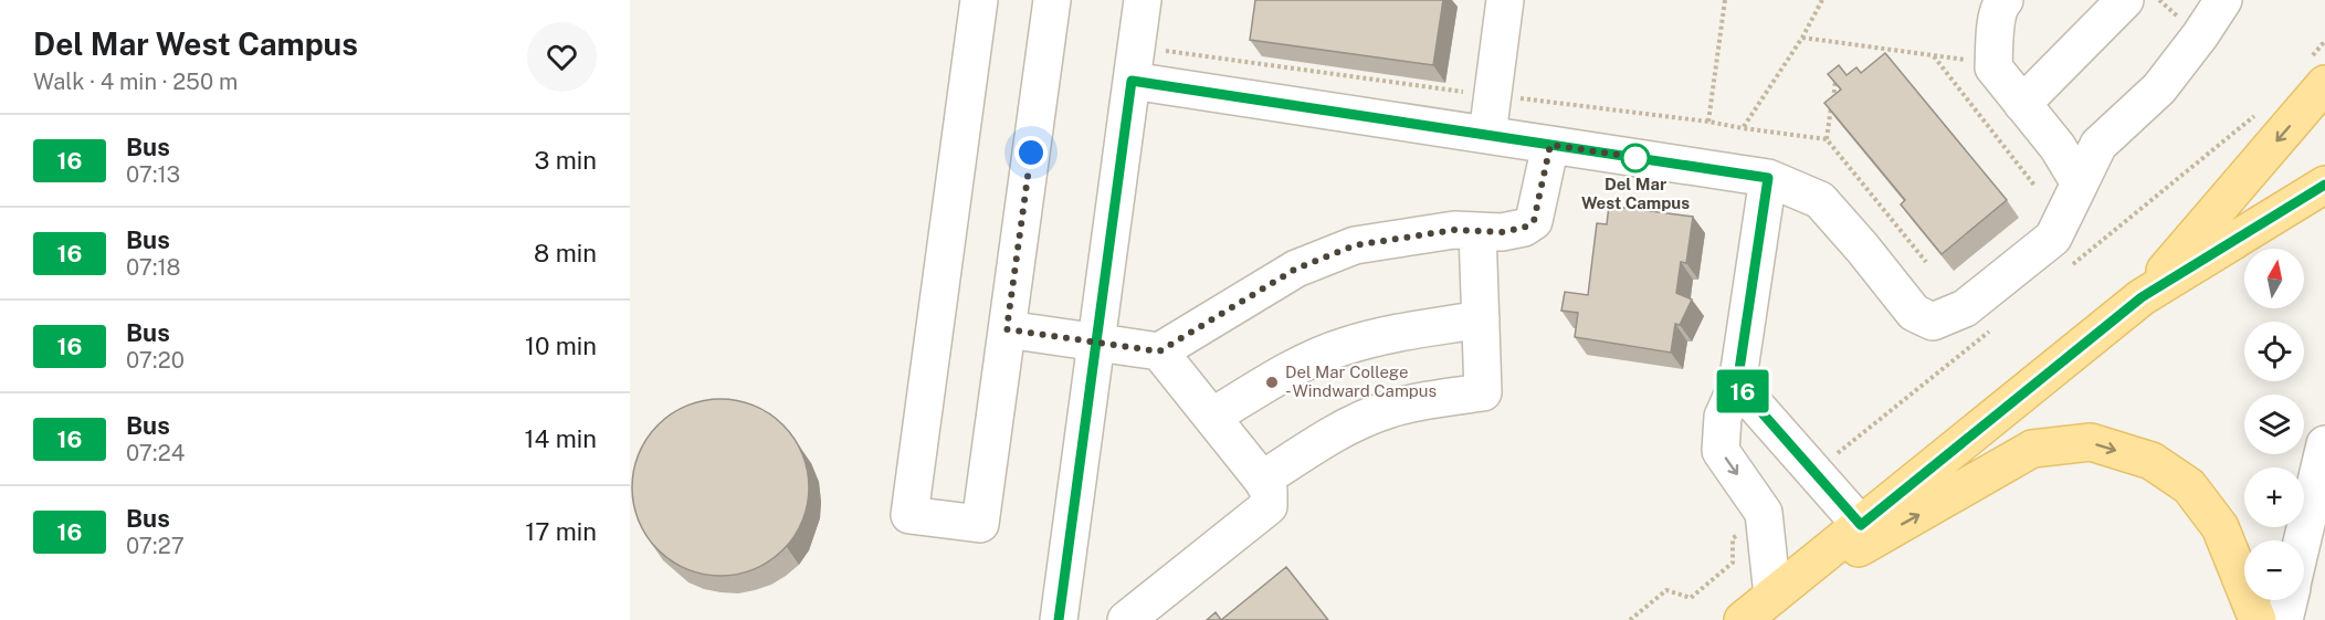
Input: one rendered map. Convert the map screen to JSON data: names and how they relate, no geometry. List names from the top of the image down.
{
  "places": ["Del Mar West Campus", "Del Mar College - Windward Campus"],
  "lines": ["bus line 16"],
  "north": "top",
  "page": {
    "heading": ["Del Mar West Campus", "Walk · 4 min · 250 m"],
    "on_map": "16",
    "list": [
      {
        "mark": "16",
        "name": "Bus",
        "note": "07:13",
        "value": "3 min"
      },
      {
        "mark": "16",
        "name": "Bus",
        "note": "07:18",
        "value": "8 min"
      },
      {
        "mark": "16",
        "name": "Bus",
        "note": "07:20",
        "value": "10 min"
      },
      {
        "mark": "16",
        "name": "Bus",
        "note": "07:24",
        "value": "14 min"
      },
      {
        "mark": "16",
        "name": "Bus",
        "note": "07:27",
        "value": "17 min"
      }
    ],
    "map_buttons": ["+", "−"]
  }
}
